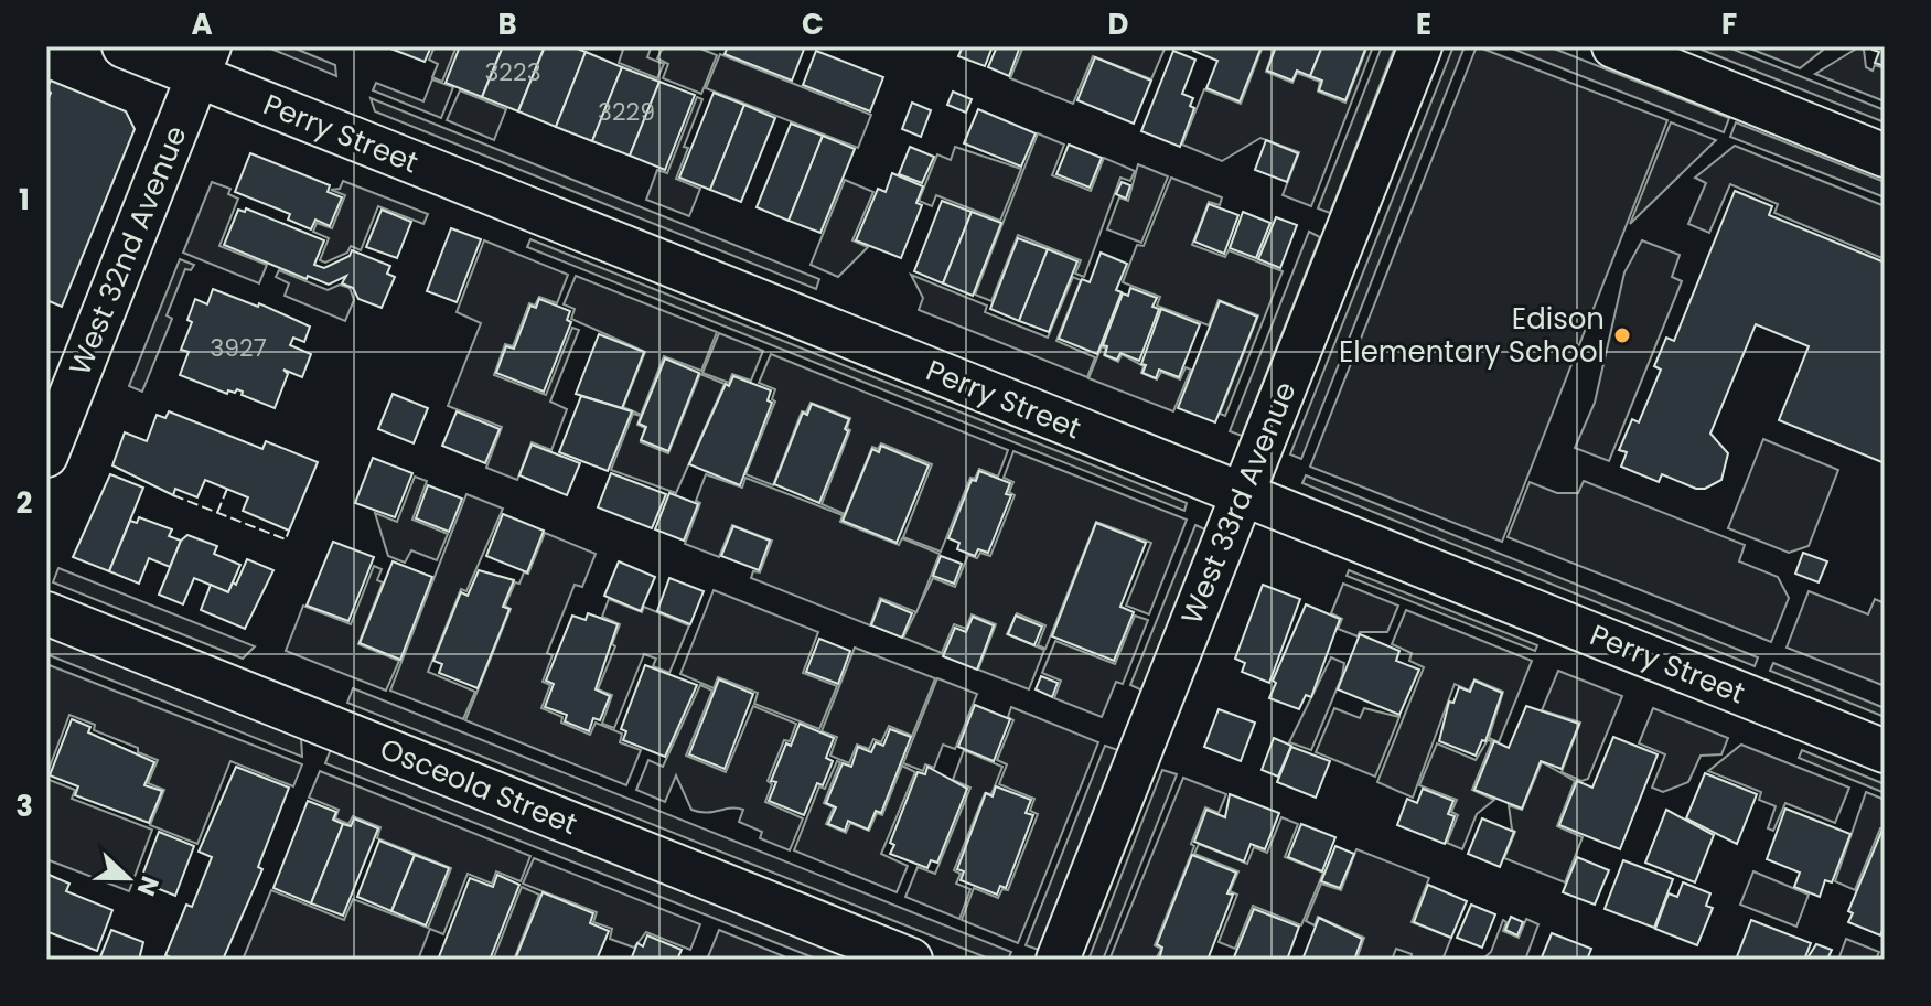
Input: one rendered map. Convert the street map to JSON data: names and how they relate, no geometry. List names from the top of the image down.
{
  "streets": {
    "street": [
      "Perry Street",
      "West 32nd Avenue",
      "West 33rd Avenue",
      "Osceola Street"
    ]
  },
  "crossings": [
    ["Perry Street", "West 32nd Avenue"],
    ["Perry Street", "West 33rd Avenue"]
  ],
  "places": ["Edison Elementary School"],
  "house_numbers": ["3223", "3229", "3927"],
  "north": "right",
  "grid": {
    "columns": [
      "A",
      "B",
      "C",
      "D",
      "E",
      "F"
    ],
    "rows": ["1", "2", "3"]
  }
}
